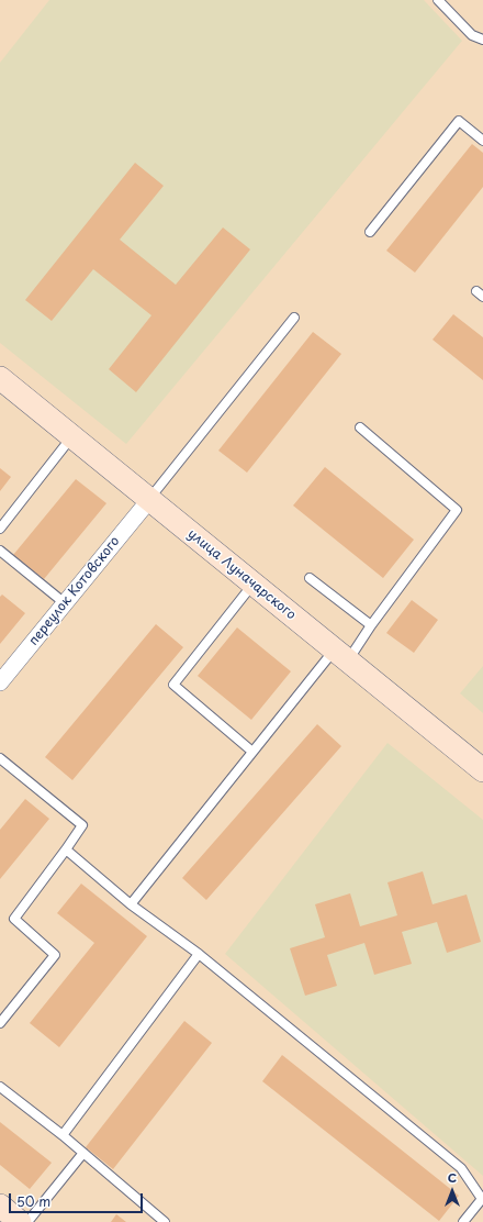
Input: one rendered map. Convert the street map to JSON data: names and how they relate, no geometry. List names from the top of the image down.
{
  "streets": {
    "street": ["улица Луначарского", "переулок Котовского"]
  },
  "crossings": [
    ["улица Луначарского", "переулок Котовского"]
  ],
  "scale_bar": "50 m",
  "north": "top"
}
